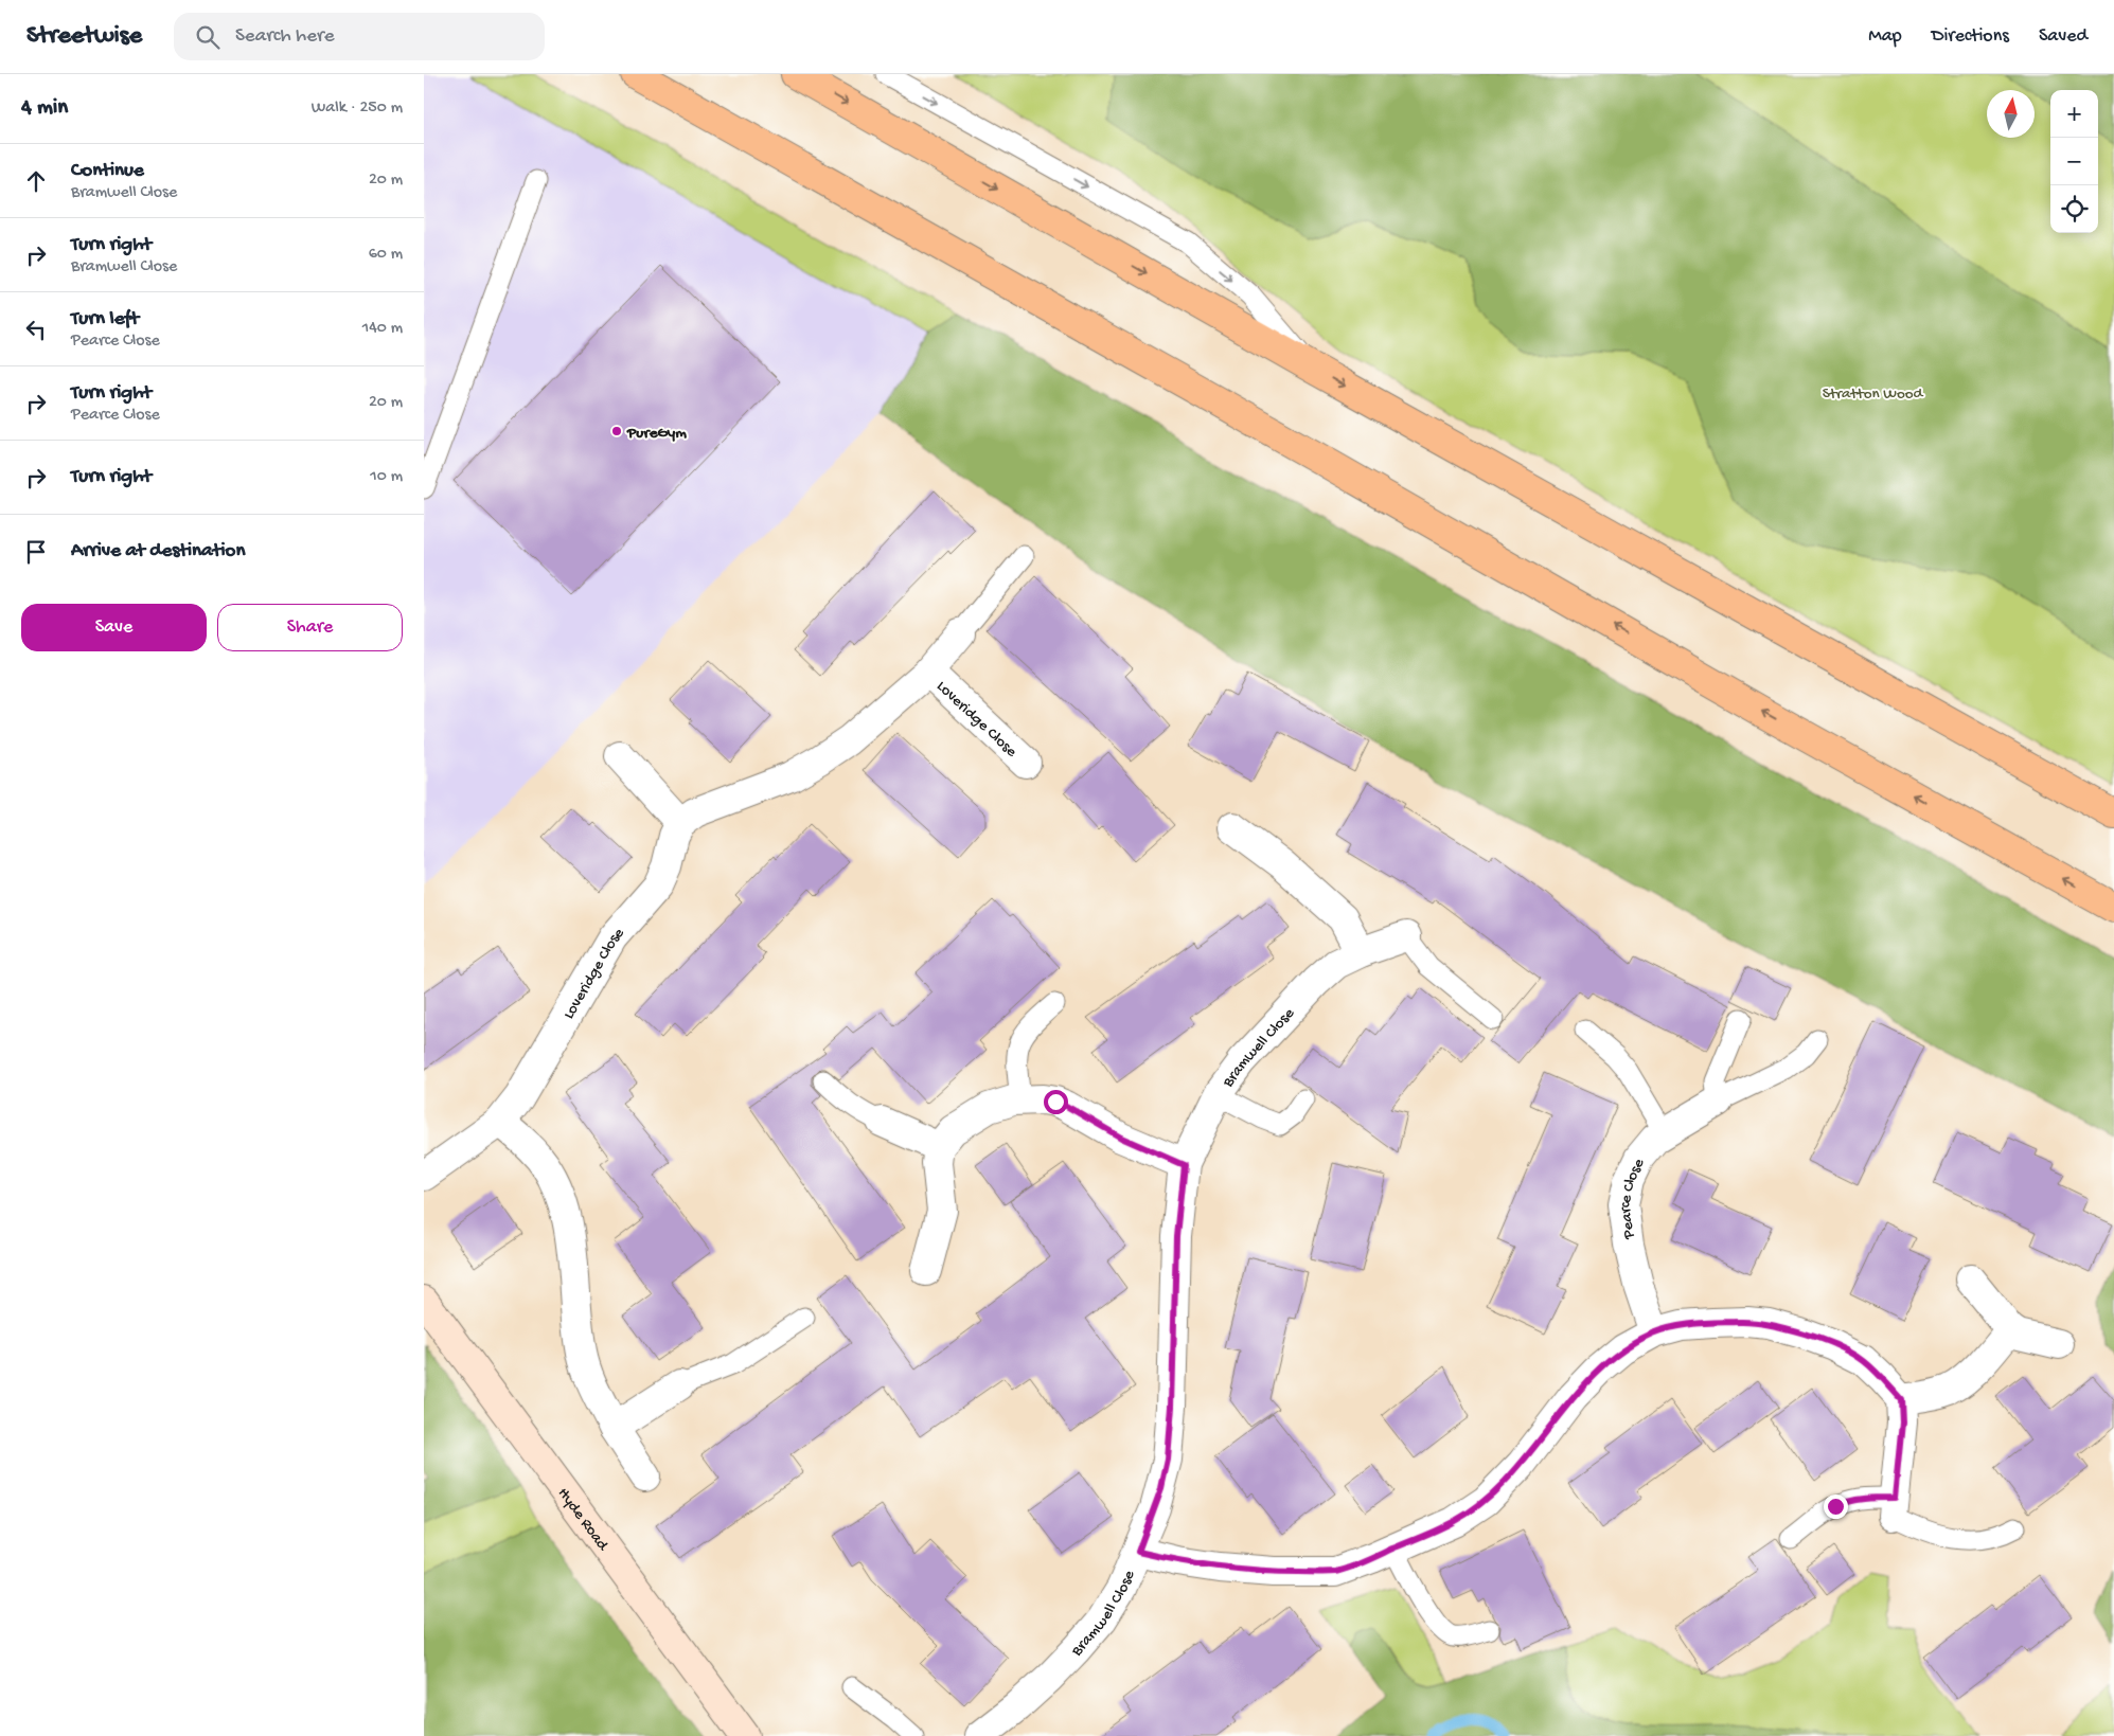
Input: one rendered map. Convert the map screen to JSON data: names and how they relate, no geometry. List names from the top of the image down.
{
  "streets": {
    "main road": ["Hyde Road"],
    "street": ["Loveridge Close", "Bramwell Close", "Pearce Close"]
  },
  "parks": ["Stratton Wood"],
  "places": ["PureGym"],
  "north": "top",
  "page": {
    "header": "Streetwise",
    "search": "Search here",
    "nav": ["Map", "Directions", "Saved"],
    "heading": ["4 min", "Walk · 250 m"],
    "map_buttons": ["+", "−"],
    "list": [
      ["Continue", "Bramwell Close", "20 m"],
      ["Turn right", "Bramwell Close", "60 m"],
      ["Turn left", "Pearce Close", "140 m"],
      ["Turn right", "Pearce Close", "20 m"],
      ["Turn right", "10 m"],
      "Arrive at destination"
    ],
    "buttons": ["Save", "Share"]
  }
}
